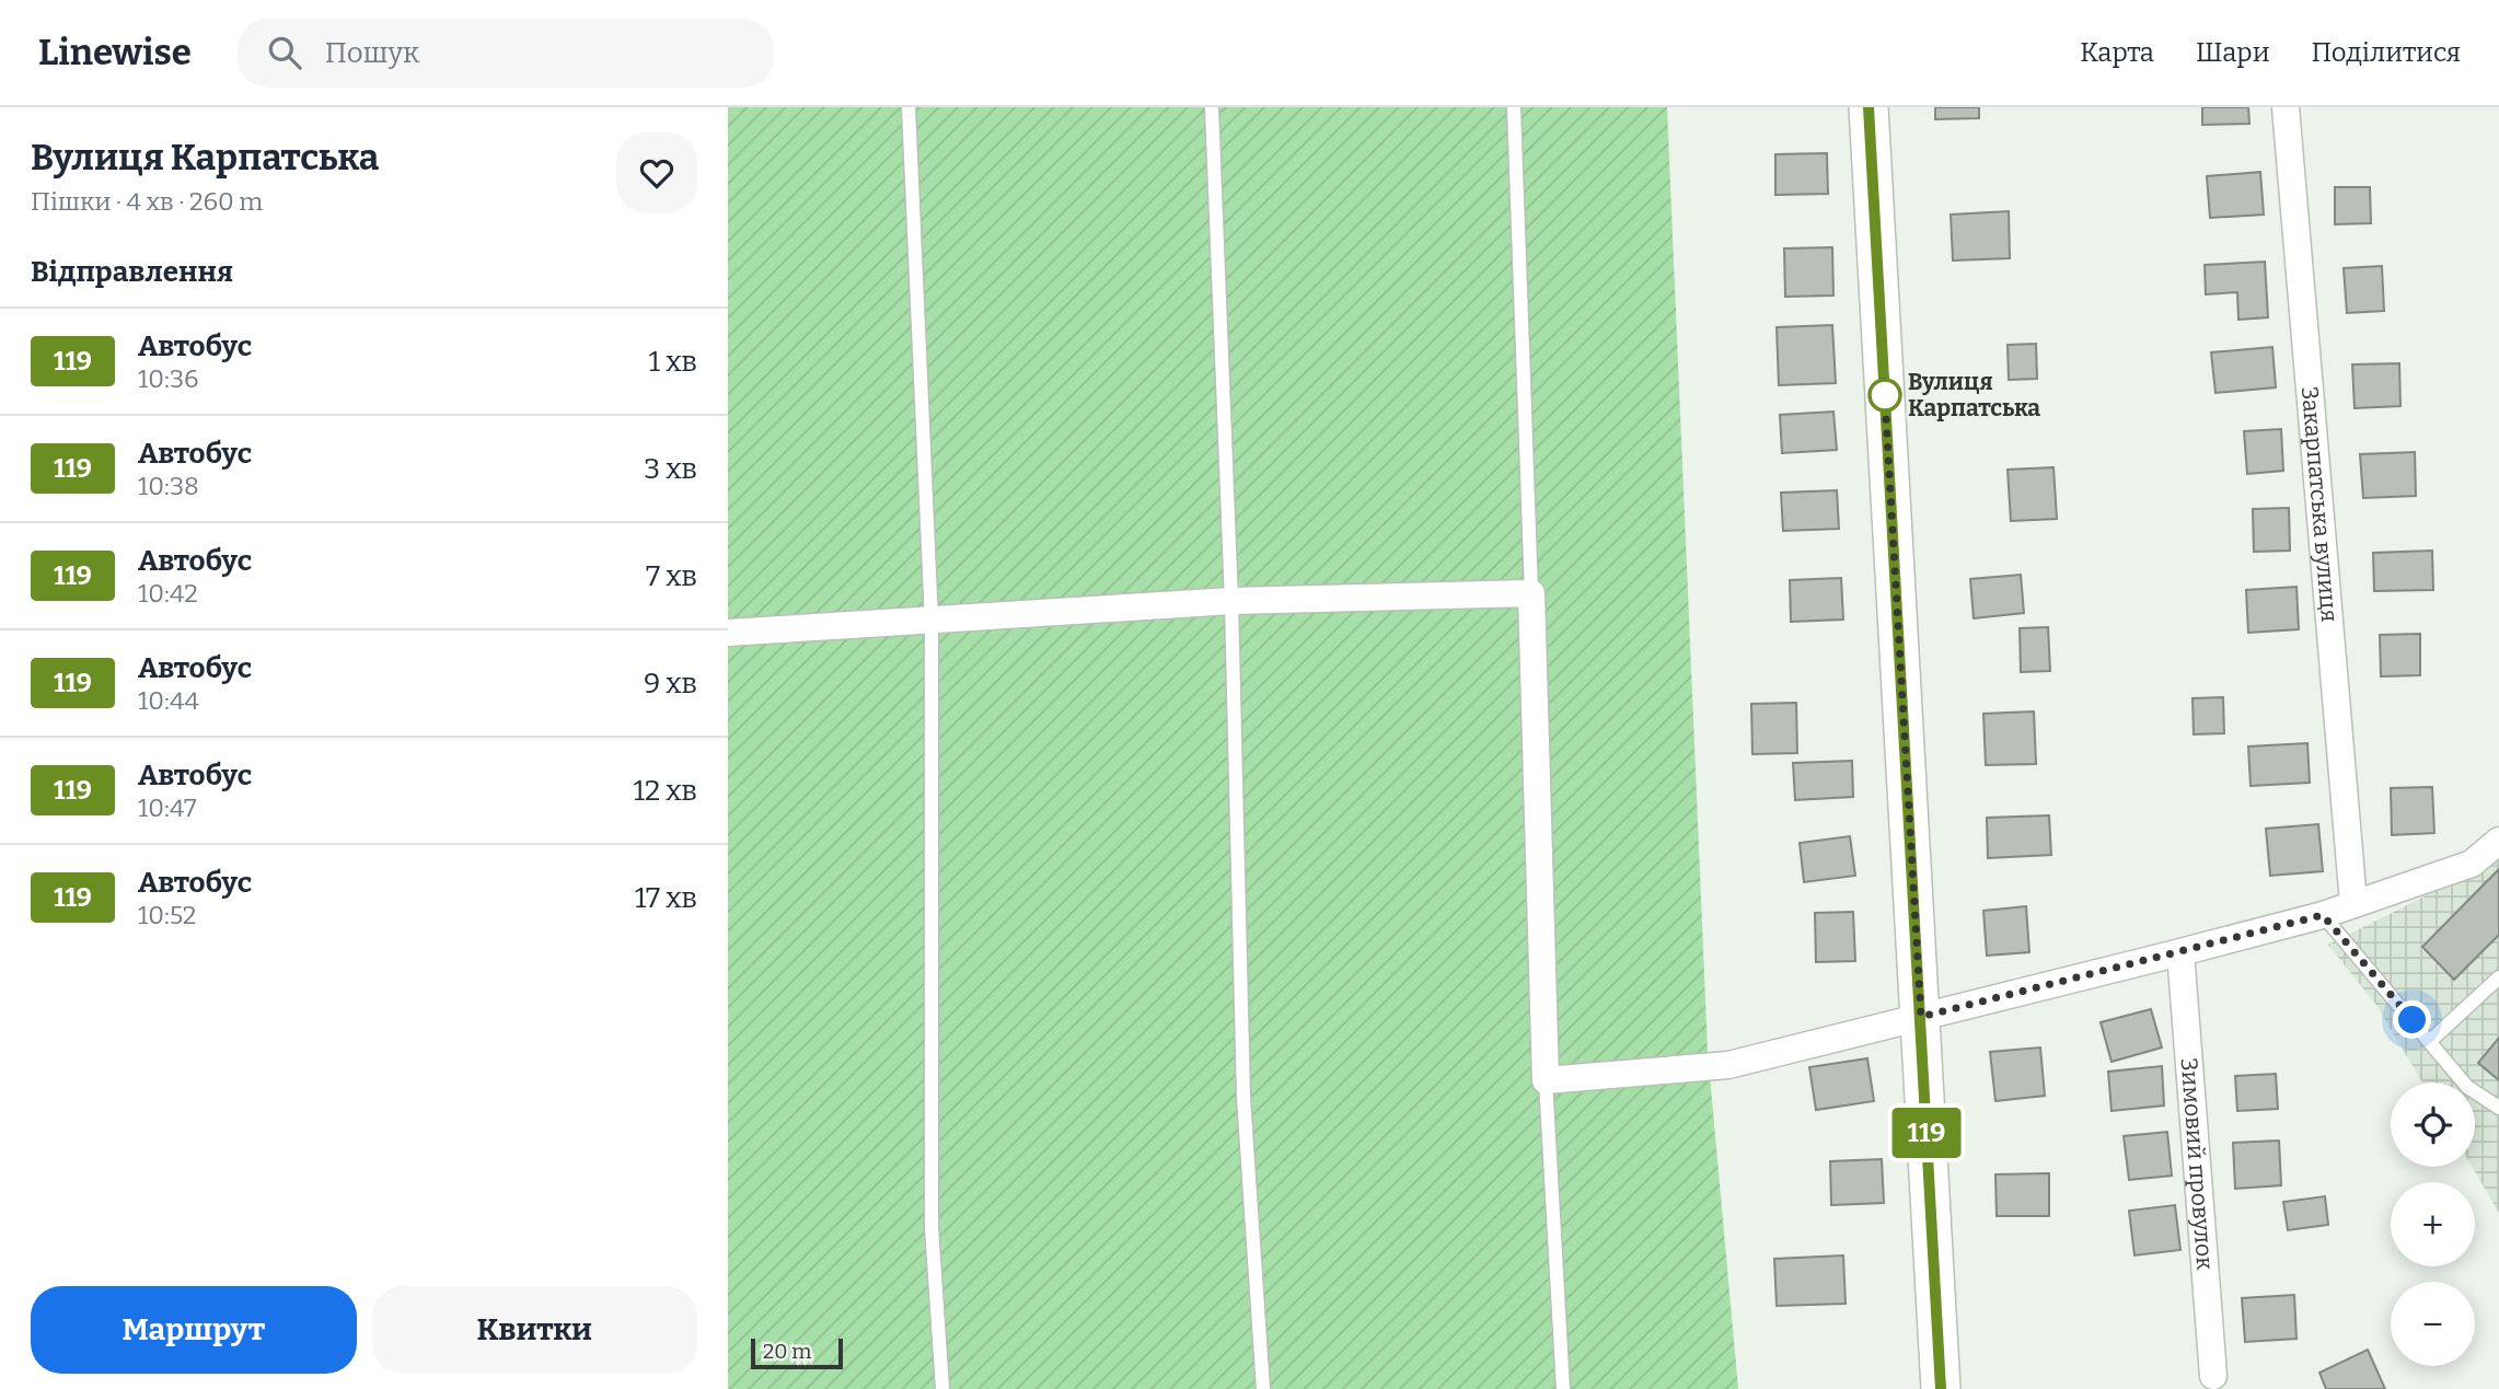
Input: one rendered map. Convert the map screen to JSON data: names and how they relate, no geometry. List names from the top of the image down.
{
  "streets": {
    "street": ["Закарпатська вулиця", "Зимовий провулок"]
  },
  "places": ["Вулиця Карпатська"],
  "lines": ["bus line 119"],
  "scale_bar": "20 m",
  "page": {
    "header": "Linewise",
    "search": "Пошук",
    "nav": ["Карта", "Шари", "Поділитися"],
    "heading": [
      ["Вулиця Карпатська", "Пішки · 4 хв · 260 m"],
      "Відправлення"
    ],
    "on_map": "119",
    "list": [
      {
        "mark": "119",
        "name": "Автобус",
        "note": "10:36",
        "value": "1 хв"
      },
      {
        "mark": "119",
        "name": "Автобус",
        "note": "10:38",
        "value": "3 хв"
      },
      {
        "mark": "119",
        "name": "Автобус",
        "note": "10:42",
        "value": "7 хв"
      },
      {
        "mark": "119",
        "name": "Автобус",
        "note": "10:44",
        "value": "9 хв"
      },
      {
        "mark": "119",
        "name": "Автобус",
        "note": "10:47",
        "value": "12 хв"
      },
      {
        "mark": "119",
        "name": "Автобус",
        "note": "10:52",
        "value": "17 хв"
      }
    ],
    "map_buttons": ["+", "−"],
    "buttons": ["Маршрут", "Квитки"],
    "scale": "20 m"
  }
}
